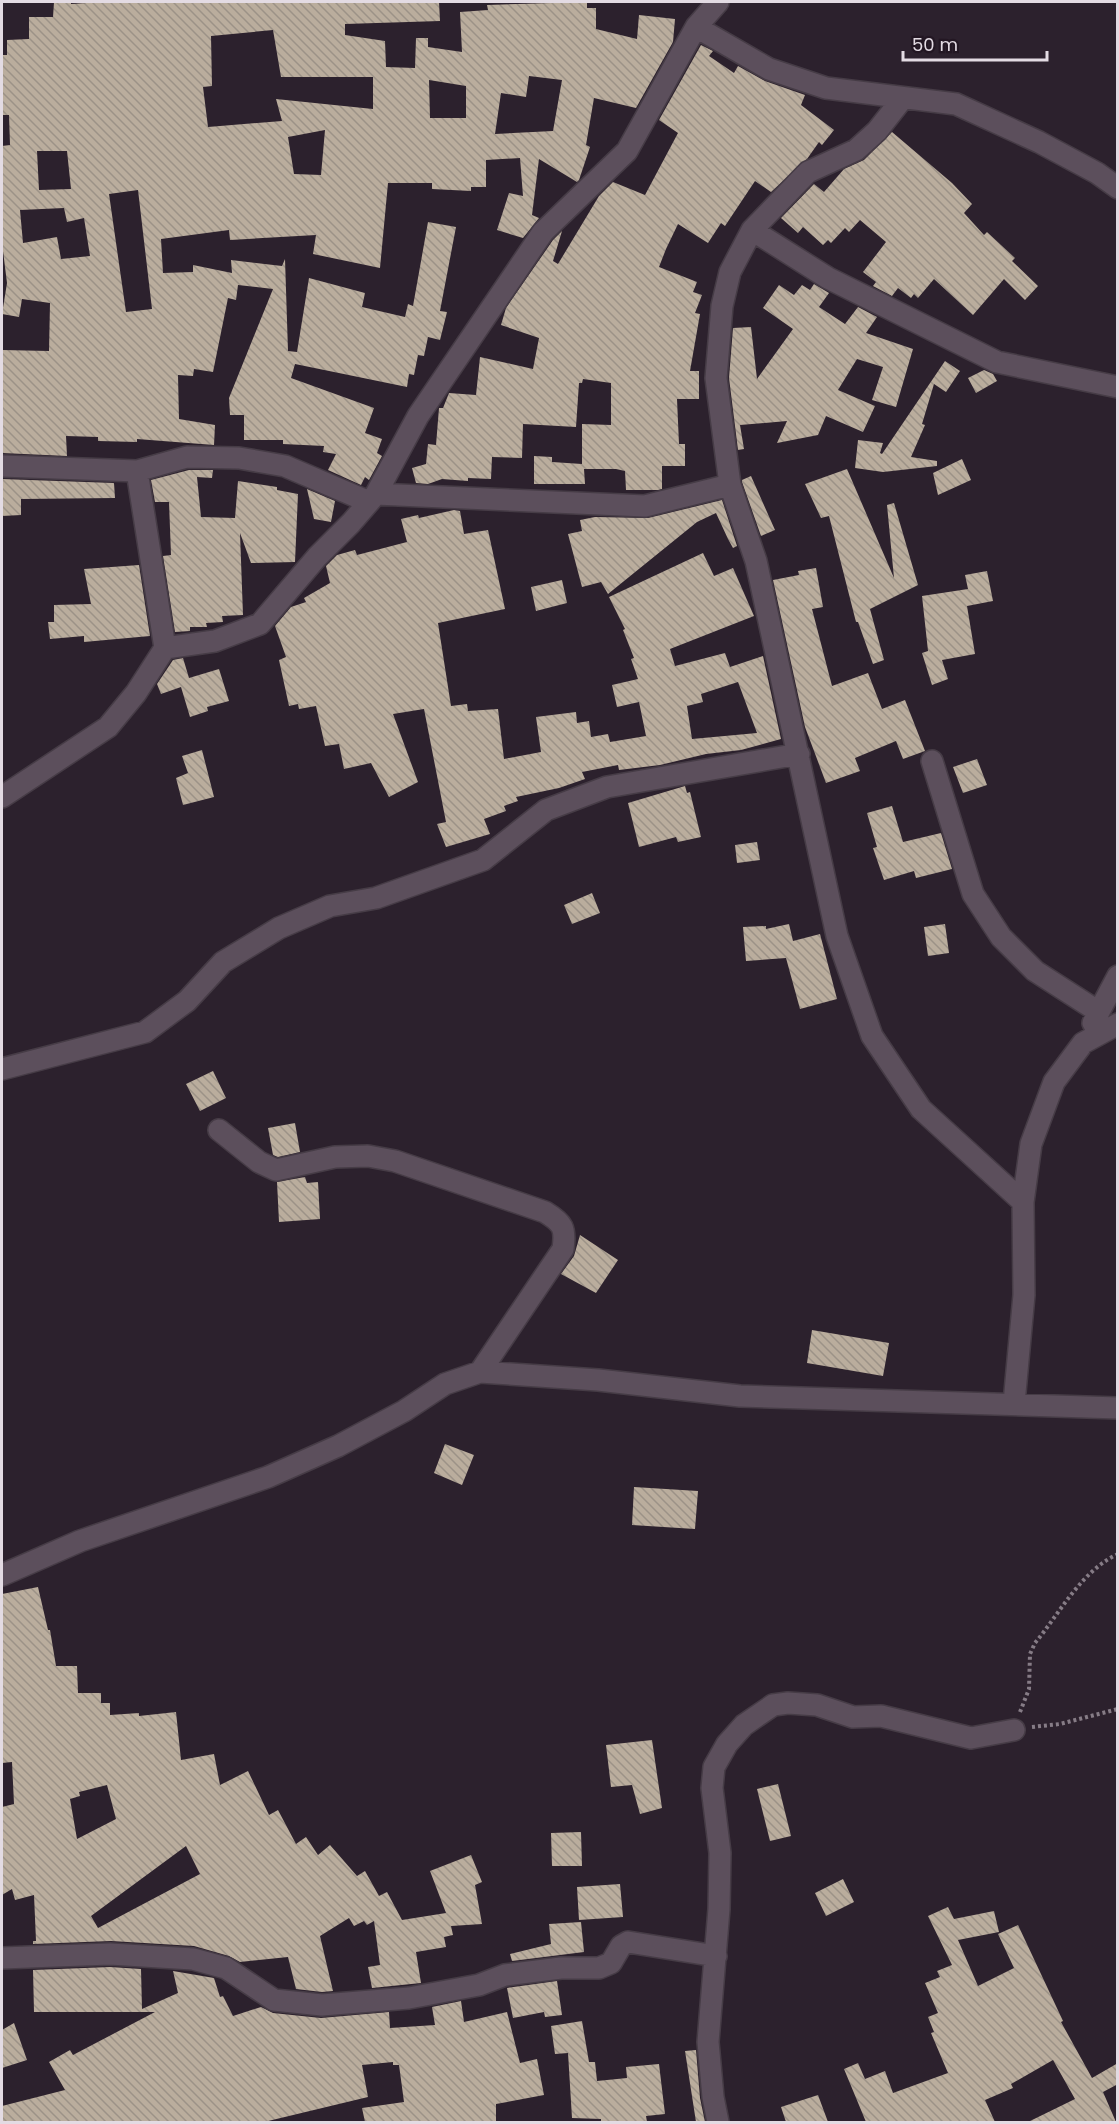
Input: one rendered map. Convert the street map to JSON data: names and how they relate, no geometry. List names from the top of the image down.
{
  "scale_bar": "50 m"
}
